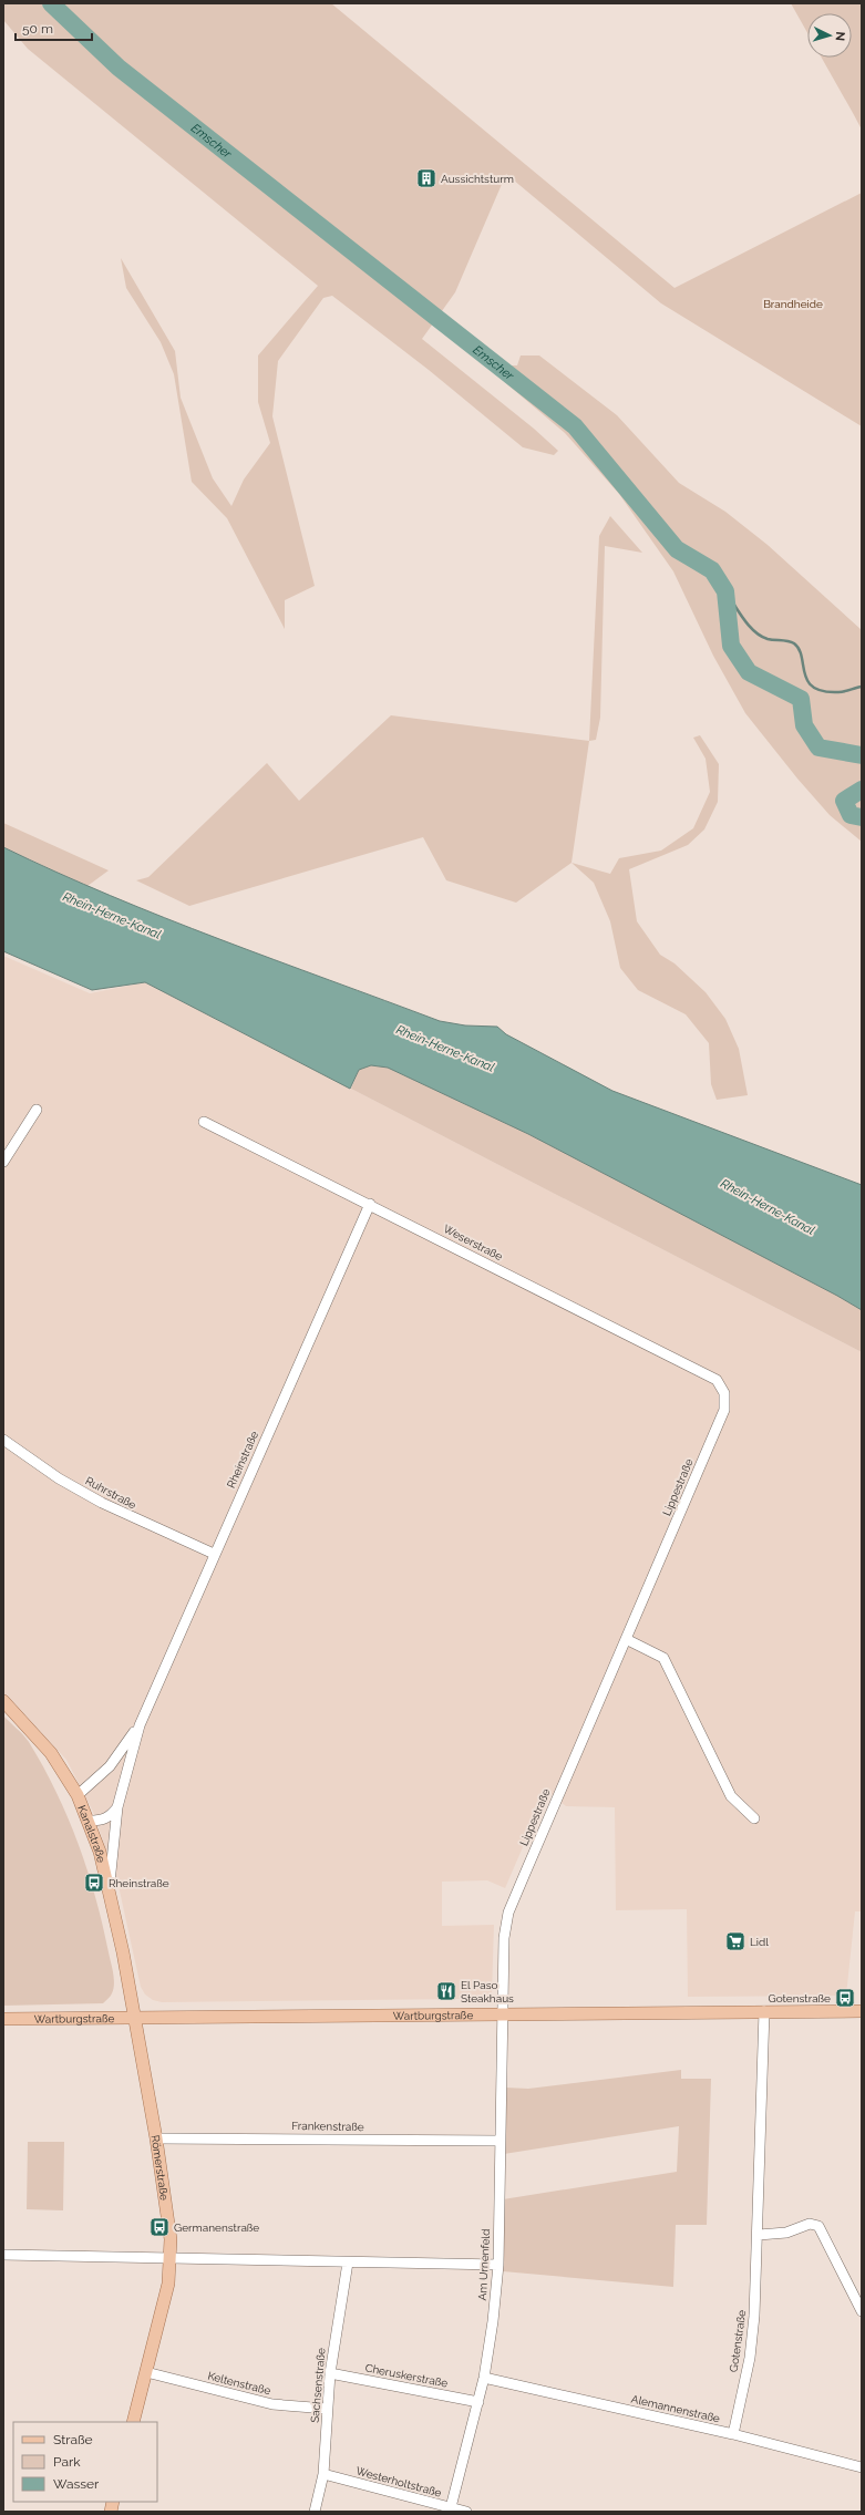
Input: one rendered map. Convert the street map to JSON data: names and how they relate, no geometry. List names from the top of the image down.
{
  "streets": {
    "main road": ["Kanalstraße", "Wartburgstraße", "Römerstraße"],
    "street": [
      "Weserstraße",
      "Rheinstraße",
      "Lippestraße",
      "Ruhrstraße",
      "Frankenstraße",
      "Am Urnenfeld",
      "Gotenstraße",
      "Cheruskerstraße",
      "Keltenstraße",
      "Sachsenstraße",
      "Alemannenstraße",
      "Westerholtstraße"
    ]
  },
  "crossings": [
    ["Weserstraße", "Rheinstraße"],
    ["Weserstraße", "Lippestraße"],
    ["Rheinstraße", "Ruhrstraße"],
    ["Rheinstraße", "Kanalstraße"],
    ["Lippestraße", "Wartburgstraße"],
    ["Lippestraße", "Am Urnenfeld"],
    ["Kanalstraße", "Wartburgstraße"],
    ["Kanalstraße", "Römerstraße"],
    ["Wartburgstraße", "Römerstraße"],
    ["Wartburgstraße", "Am Urnenfeld"],
    ["Wartburgstraße", "Gotenstraße"],
    ["Frankenstraße", "Römerstraße"],
    ["Frankenstraße", "Am Urnenfeld"],
    ["Römerstraße", "Keltenstraße"],
    ["Am Urnenfeld", "Cheruskerstraße"],
    ["Am Urnenfeld", "Alemannenstraße"],
    ["Am Urnenfeld", "Westerholtstraße"],
    ["Gotenstraße", "Alemannenstraße"],
    ["Cheruskerstraße", "Sachsenstraße"],
    ["Keltenstraße", "Sachsenstraße"],
    ["Sachsenstraße", "Westerholtstraße"]
  ],
  "water": ["Emscher", "Rhein-Herne-Kanal"],
  "parks": ["Brandheide"],
  "places": {
    "building": ["Aussichtsturm"],
    "bus stop": ["Rheinstraße", "Gotenstraße", "Germanenstraße"],
    "supermarket": ["Lidl"],
    "restaurant": ["El Paso Steakhaus"]
  },
  "legend": ["Straße", "Park", "Wasser"],
  "scale_bar": "50 m",
  "north": "right"
}
